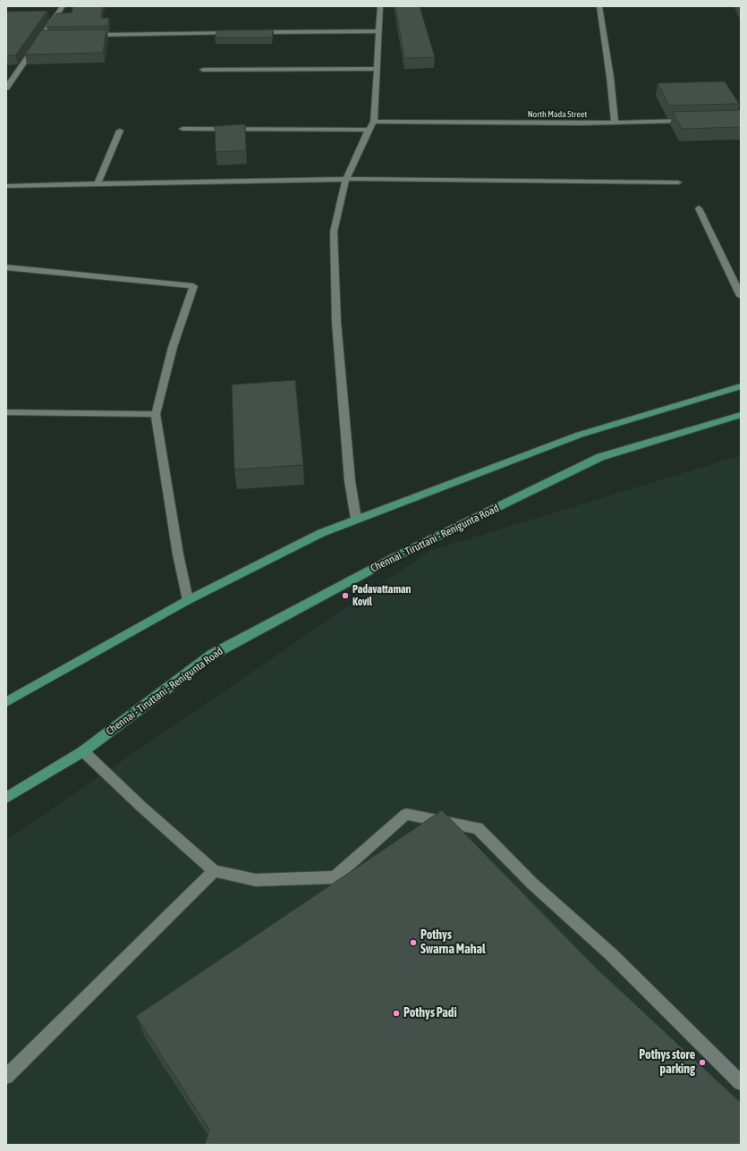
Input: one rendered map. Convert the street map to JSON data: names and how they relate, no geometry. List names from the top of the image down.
{
  "streets": {
    "main road": ["Chennai - Tiruttani - Renigunta Road"],
    "street": ["North Mada Street"]
  },
  "places": [
    "Padavattaman Kovil",
    "Pothys Swarna Mahal",
    "Pothys Padi",
    "Pothys store parking"
  ]
}
